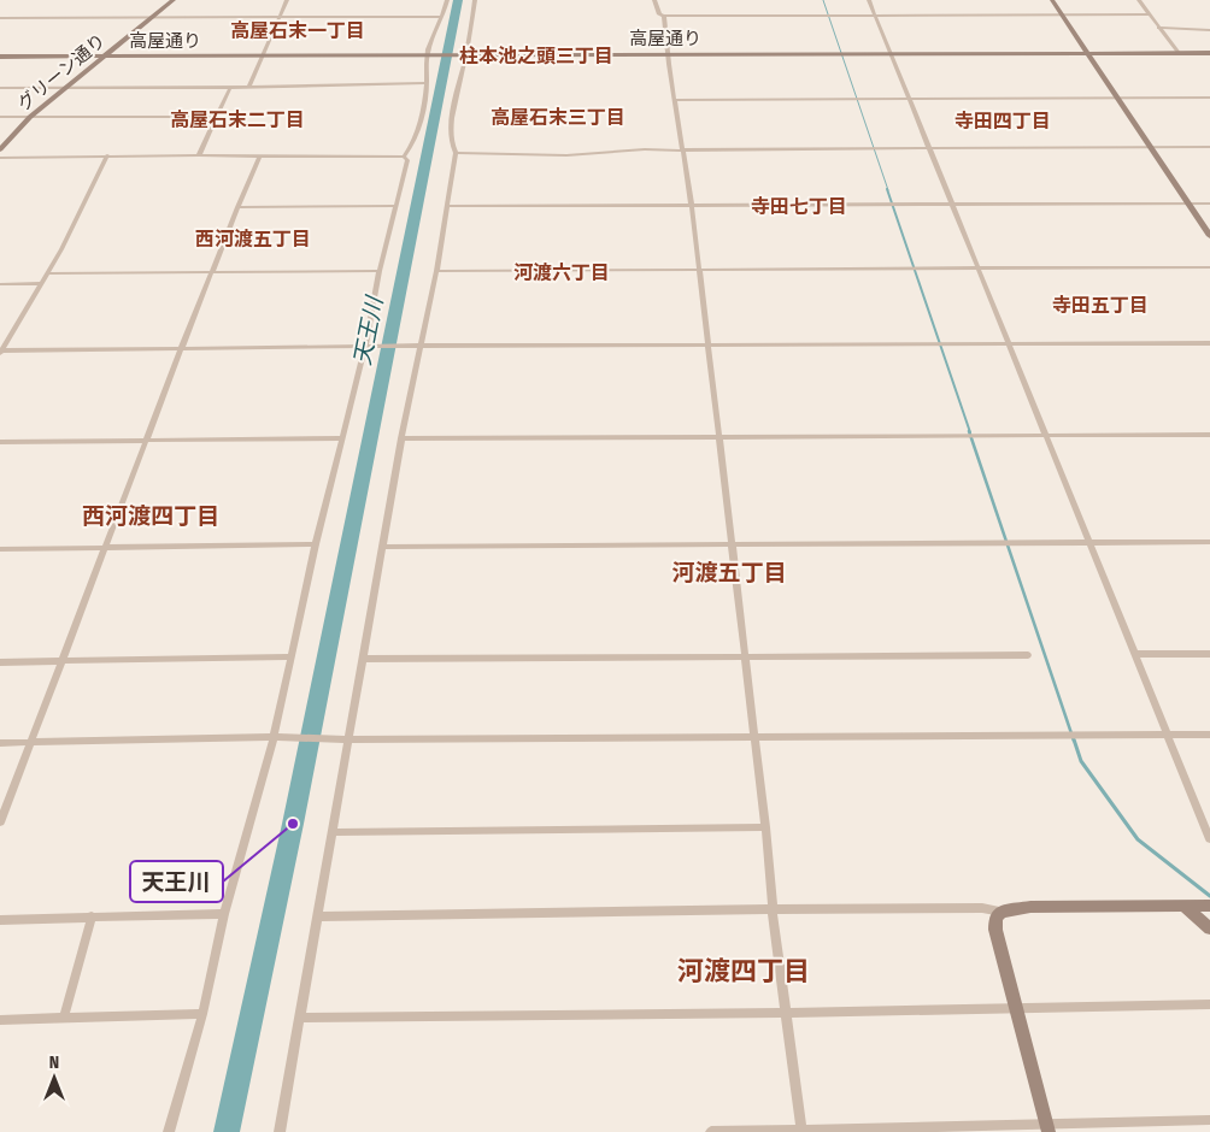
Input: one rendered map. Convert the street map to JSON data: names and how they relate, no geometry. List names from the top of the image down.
{
  "streets": {
    "street": ["高屋通り", "グリーン通り"]
  },
  "crossings": [
    ["高屋通り", "グリーン通り"]
  ],
  "districts": [
    "高屋石末一丁目",
    "柱本池之頭三丁目",
    "高屋石末三丁目",
    "高屋石末二丁目",
    "寺田四丁目",
    "寺田七丁目",
    "西河渡五丁目",
    "河渡六丁目",
    "寺田五丁目",
    "西河渡四丁目",
    "河渡五丁目",
    "河渡四丁目"
  ],
  "water": ["天王川"],
  "places": ["天王川"],
  "north": "top"
}
